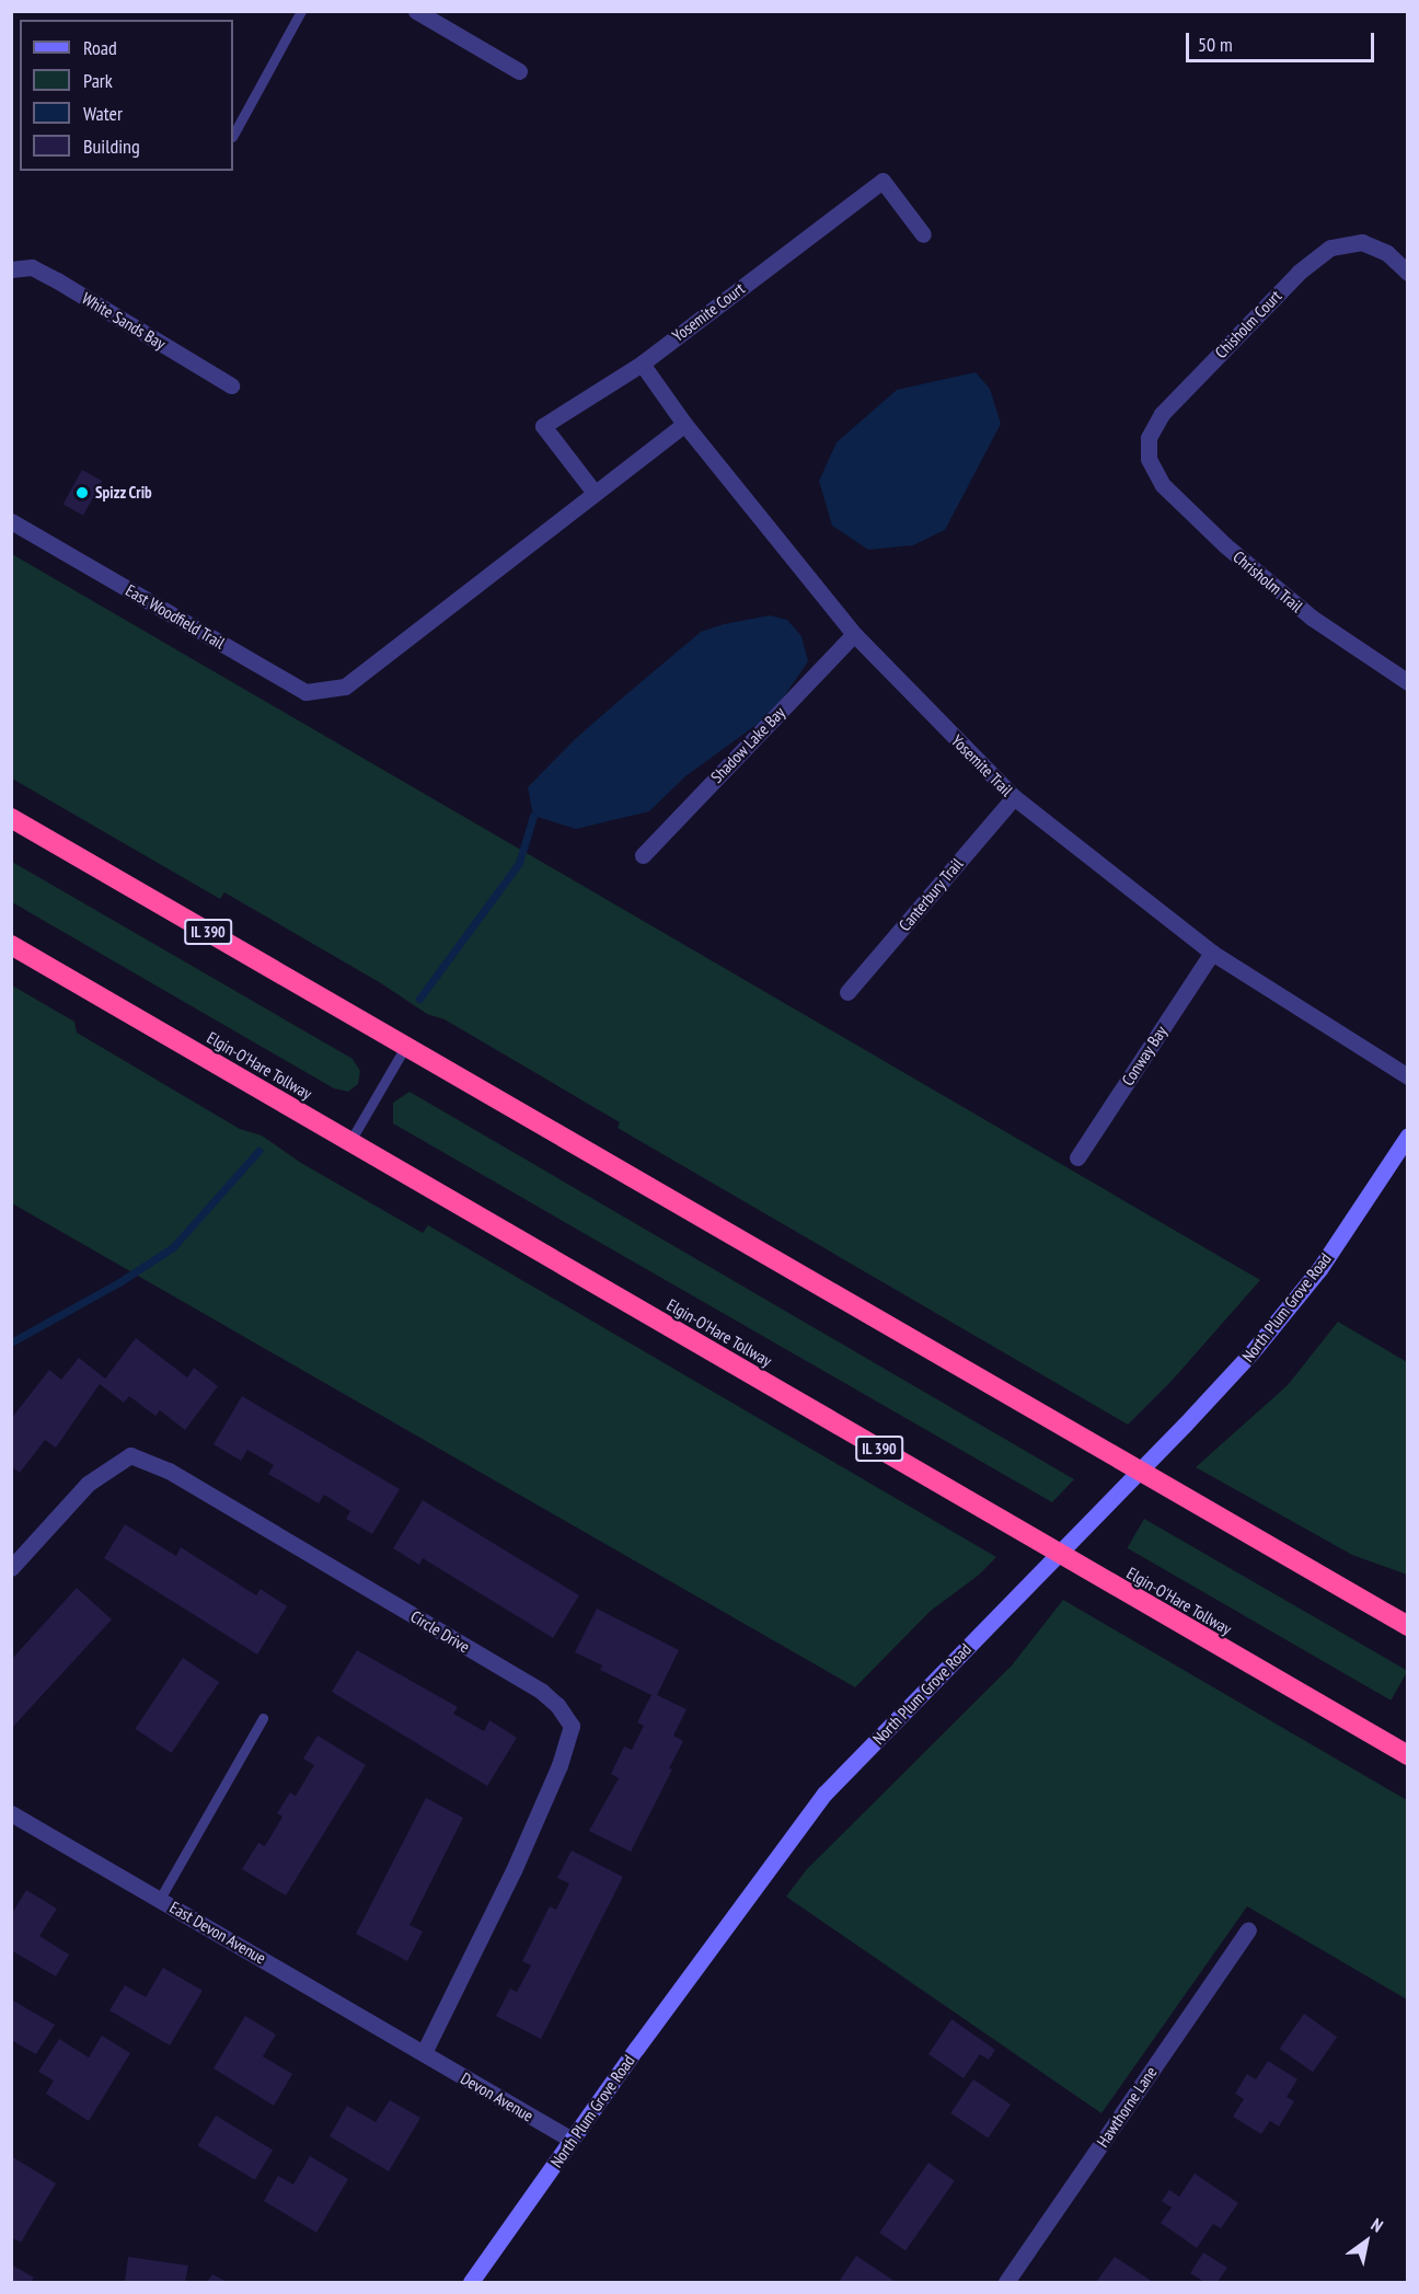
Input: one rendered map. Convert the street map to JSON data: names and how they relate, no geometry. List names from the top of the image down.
{
  "streets": {
    "highway": ["IL 390", "Elgin-O'Hare Tollway"],
    "street": [
      "Yosemite Court",
      "White Sands Bay",
      "Chisholm Court",
      "Chrisholm Trail",
      "East Woodfield Trail",
      "Shadow Lake Bay",
      "Yosemite Trail",
      "Canterbury Trail",
      "Conway Bay",
      "North Plum Grove Road",
      "Circle Drive",
      "East Devon Avenue",
      "Devon Avenue",
      "Hawthorne Lane"
    ]
  },
  "crossings": [
    ["Yosemite Court", "East Woodfield Trail"],
    ["Yosemite Court", "Yosemite Trail"],
    ["Chisholm Court", "Chrisholm Trail"],
    ["Shadow Lake Bay", "Yosemite Trail"],
    ["Yosemite Trail", "Canterbury Trail"],
    ["Yosemite Trail", "Conway Bay"],
    ["North Plum Grove Road", "Devon Avenue"],
    ["Circle Drive", "East Devon Avenue"],
    ["Circle Drive", "Devon Avenue"],
    ["East Devon Avenue", "Devon Avenue"]
  ],
  "places": ["Spizz Crib"],
  "legend": [
    "Road",
    "Park",
    "Water",
    "Building"
  ],
  "scale_bar": "50 m",
  "north": "top right"
}
